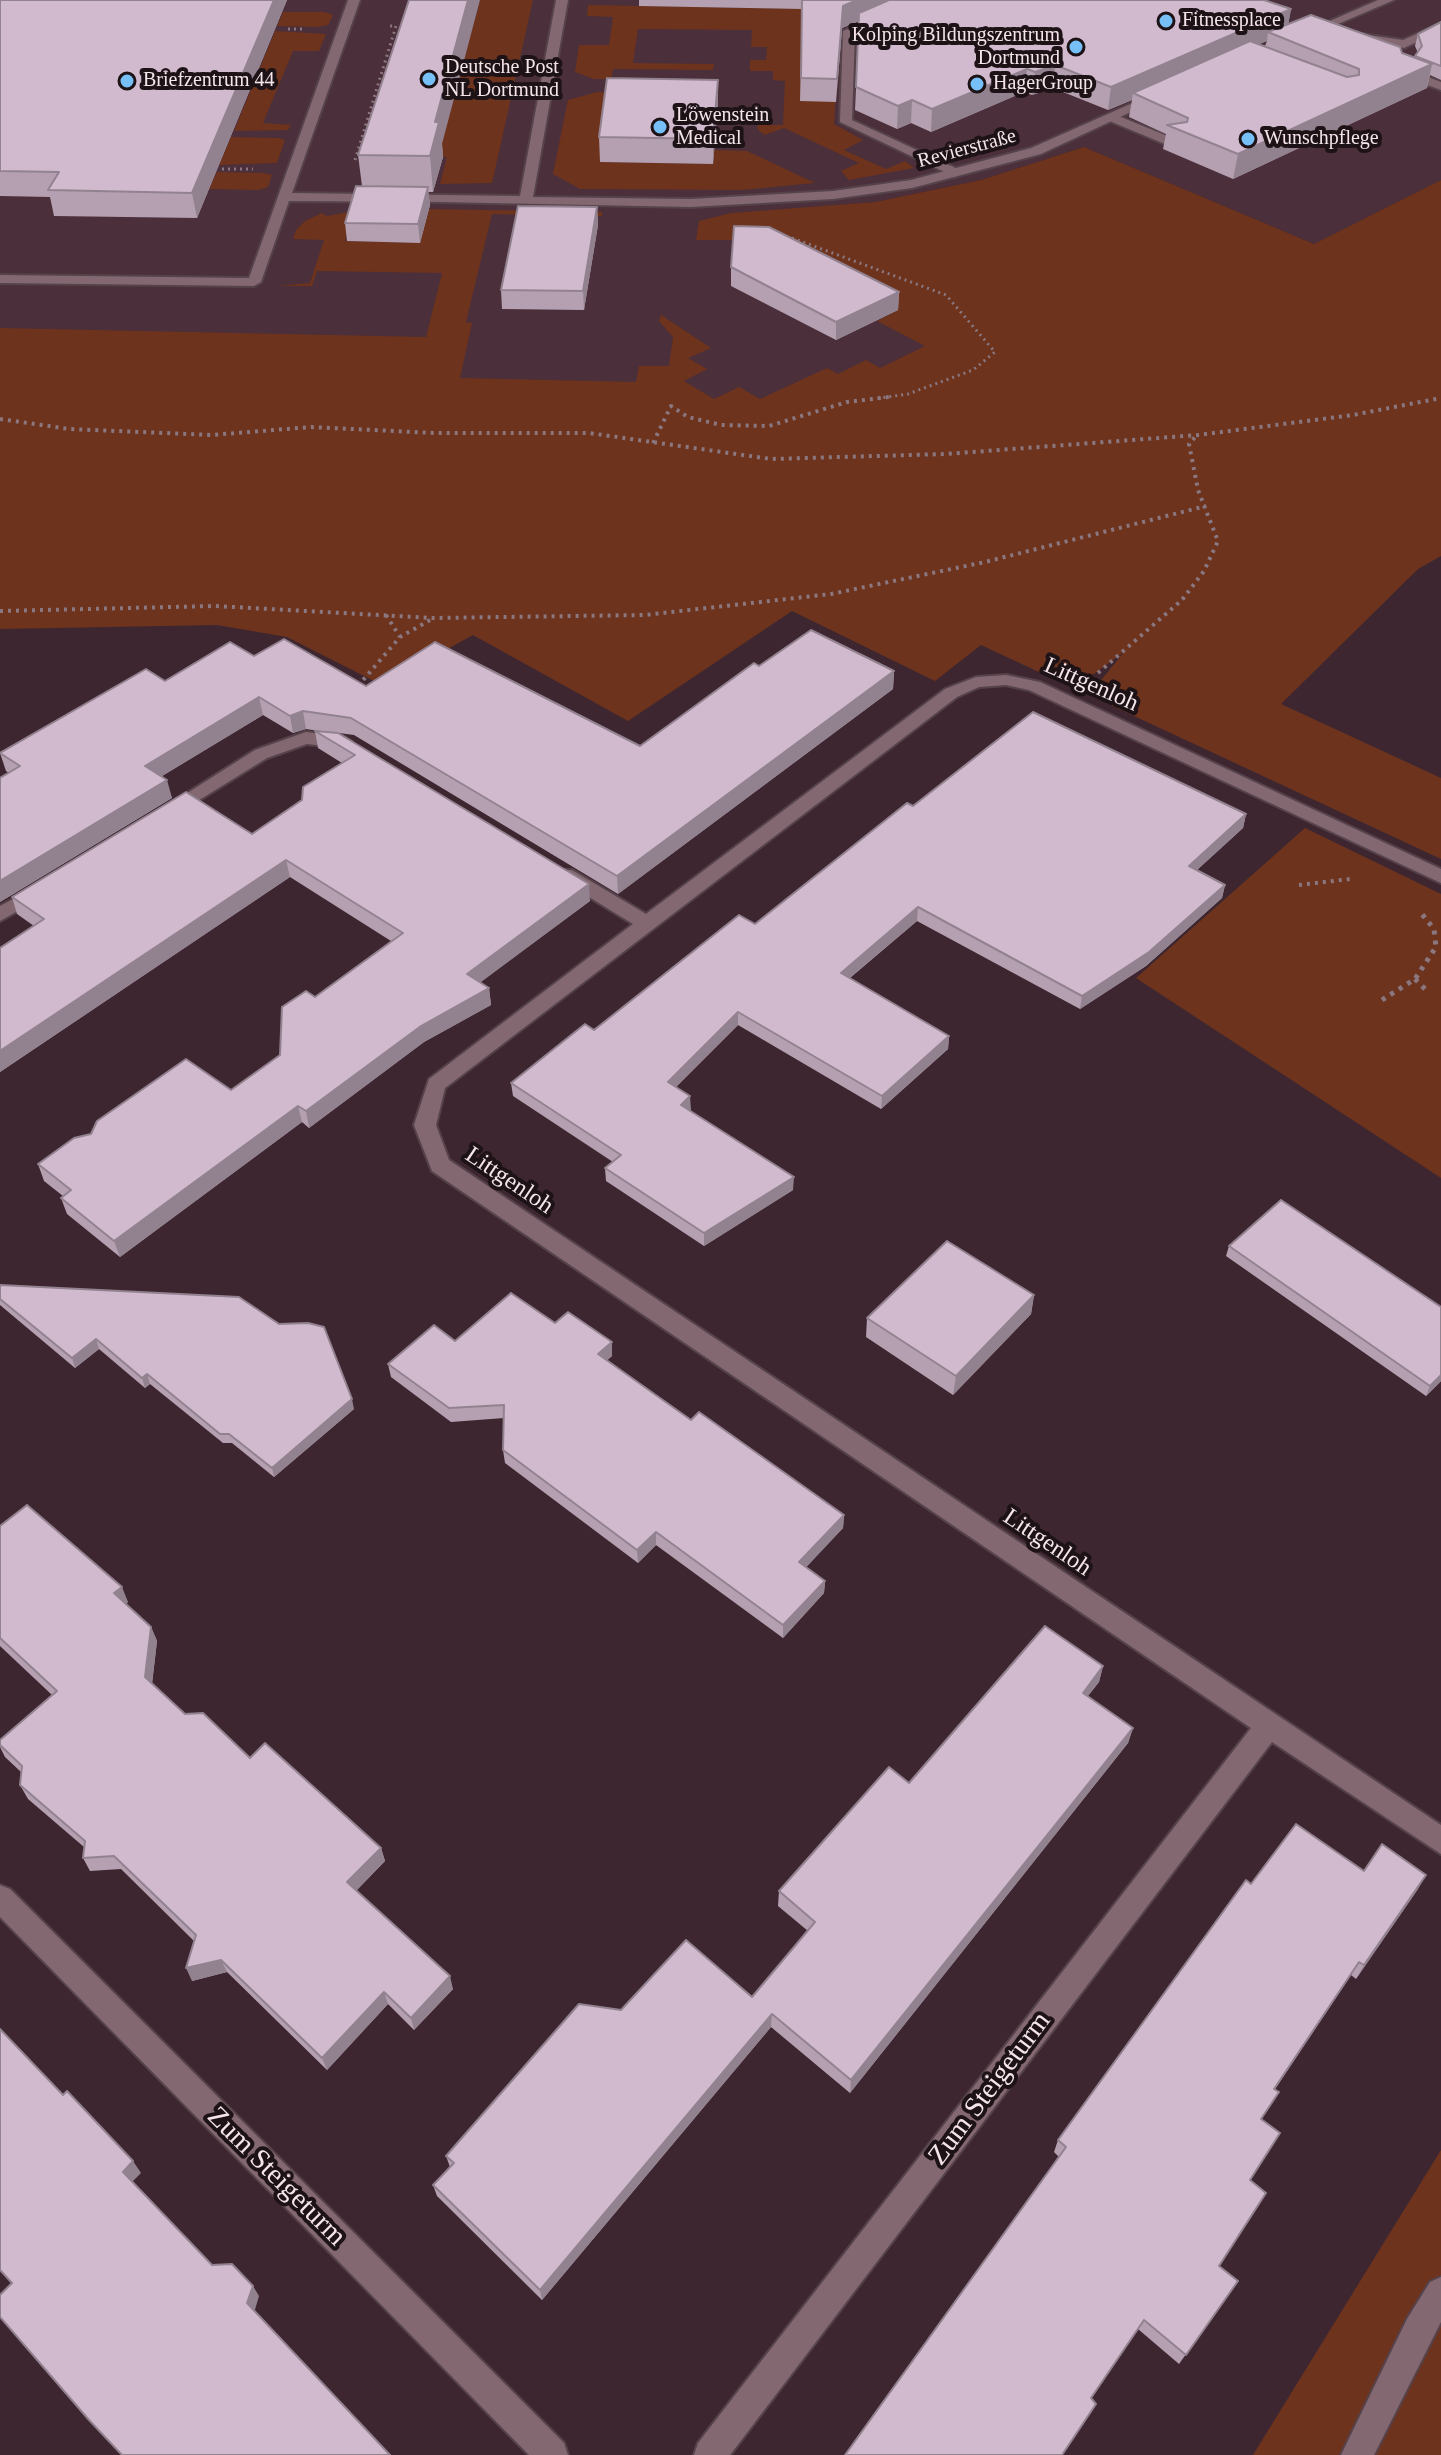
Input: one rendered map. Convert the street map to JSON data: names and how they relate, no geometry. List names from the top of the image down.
{
  "streets": {
    "street": ["Revierstraße", "Littgenloh", "Zum Steigeturm"]
  },
  "crossings": [
    ["Littgenloh", "Zum Steigeturm"]
  ],
  "places": [
    "Fitnessplace",
    "Kolping Bildungszentrum Dortmund",
    "Deutsche Post NL Dortmund",
    "Briefzentrum 44",
    "HagerGroup",
    "Löwenstein Medical",
    "Wunschpflege"
  ]
}
